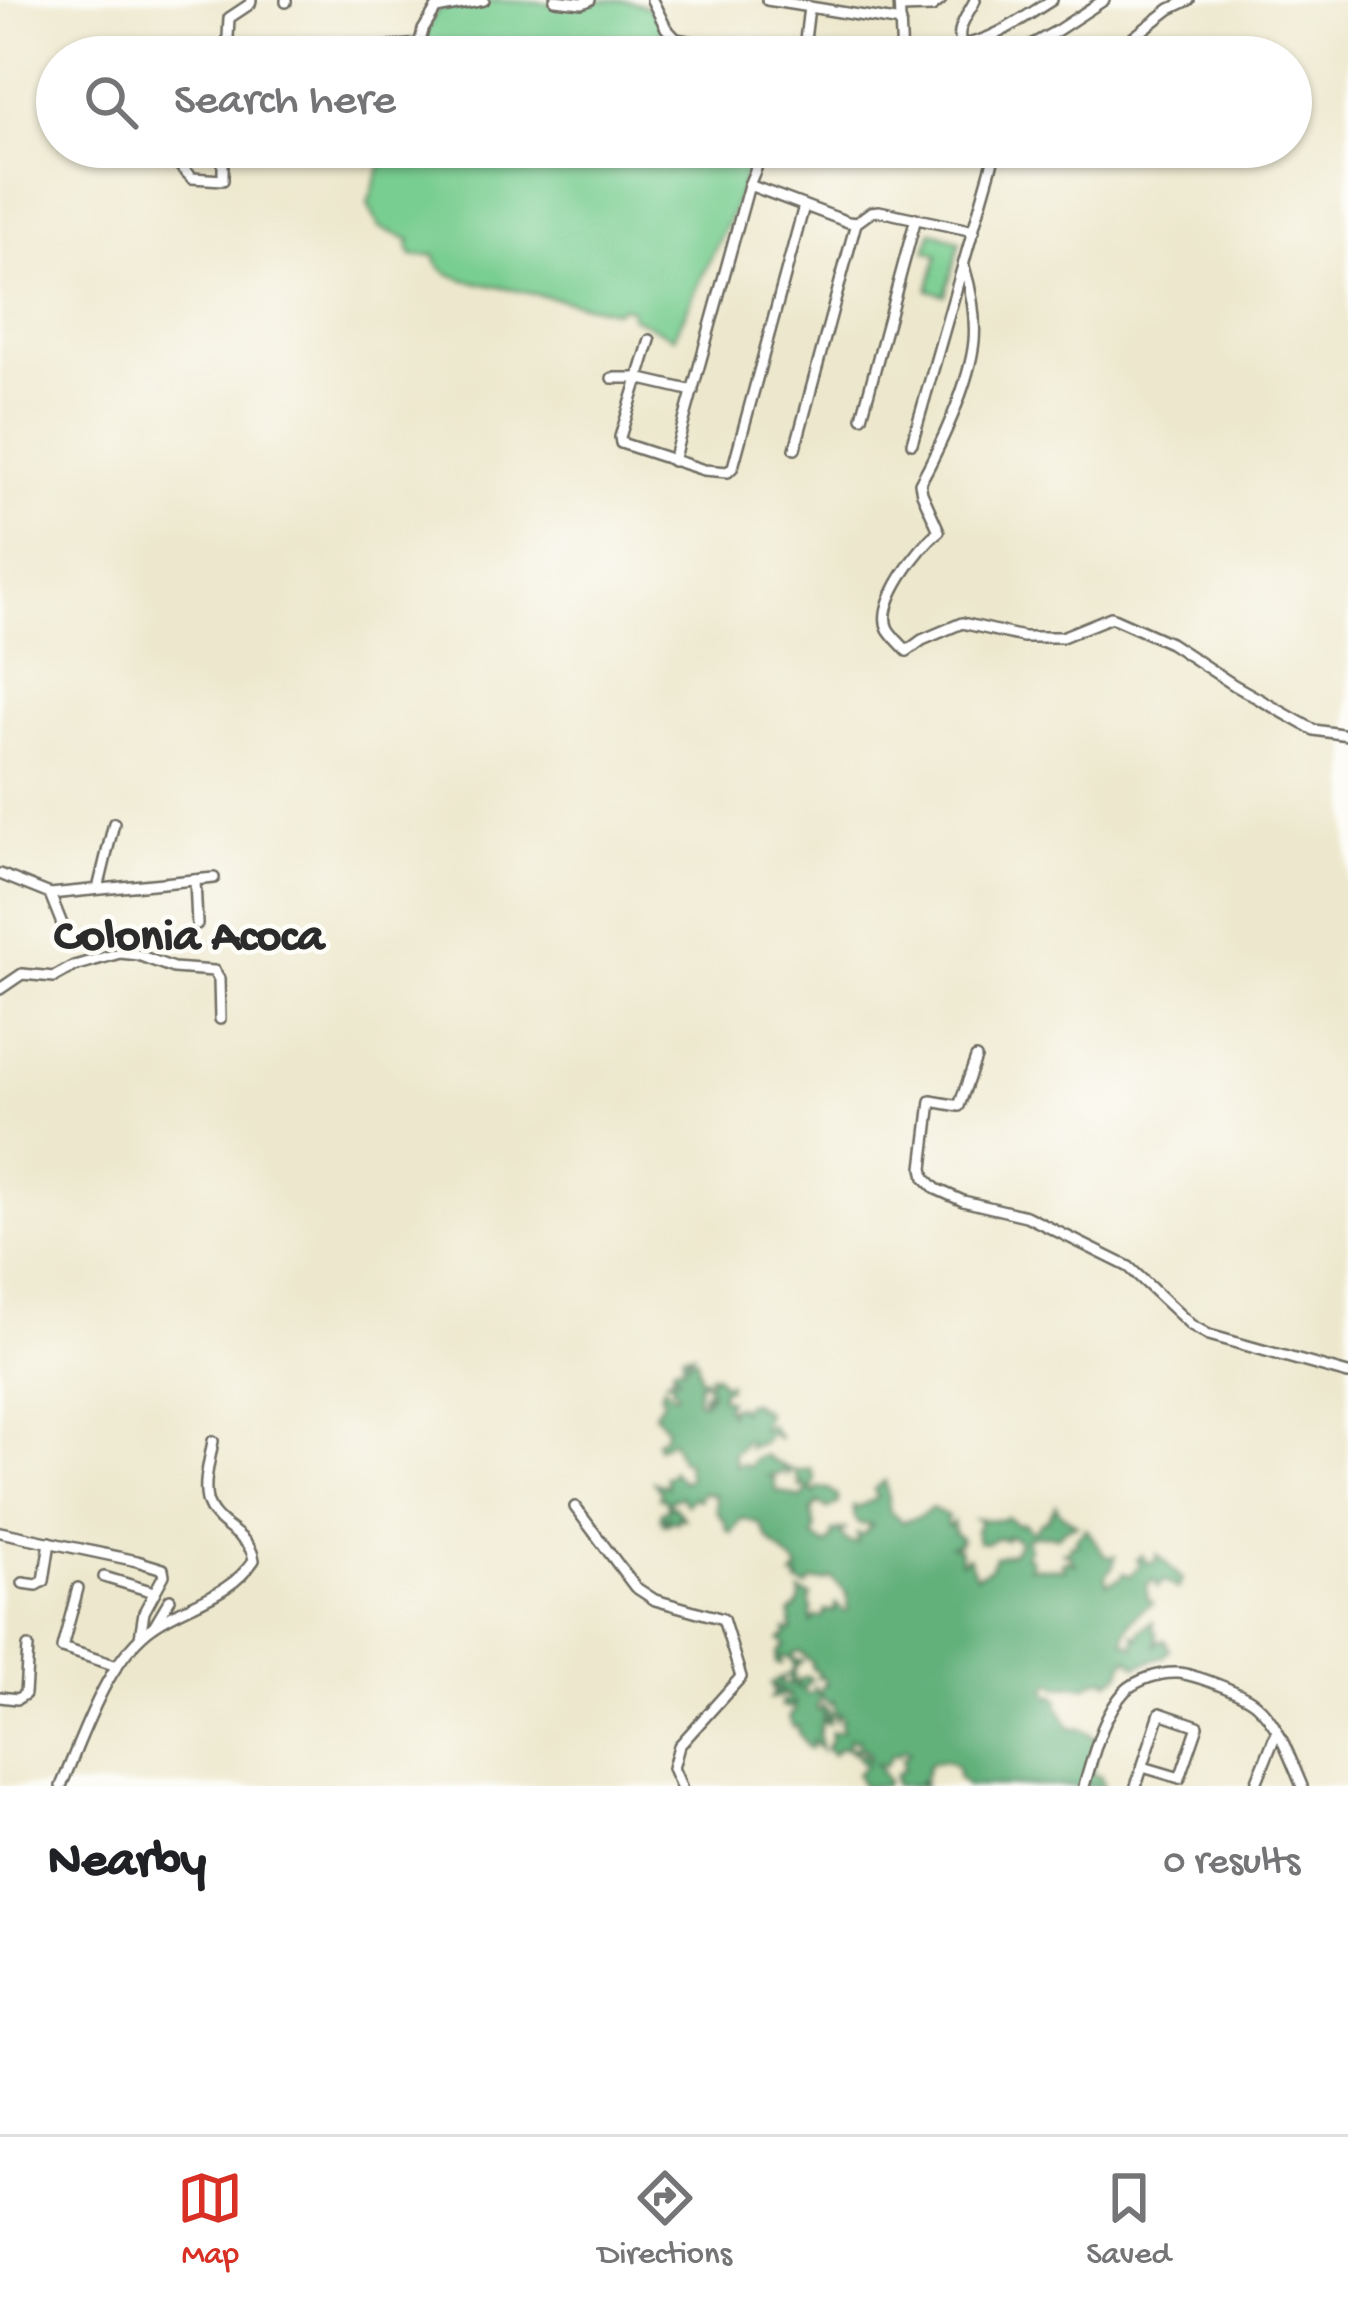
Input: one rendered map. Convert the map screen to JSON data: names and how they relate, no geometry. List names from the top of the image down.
{
  "districts": ["Colonia Acoca"],
  "page": {
    "search": "Search here",
    "heading": ["Nearby", "0 results"],
    "nav": ["Map", "Directions", "Saved"]
  }
}
